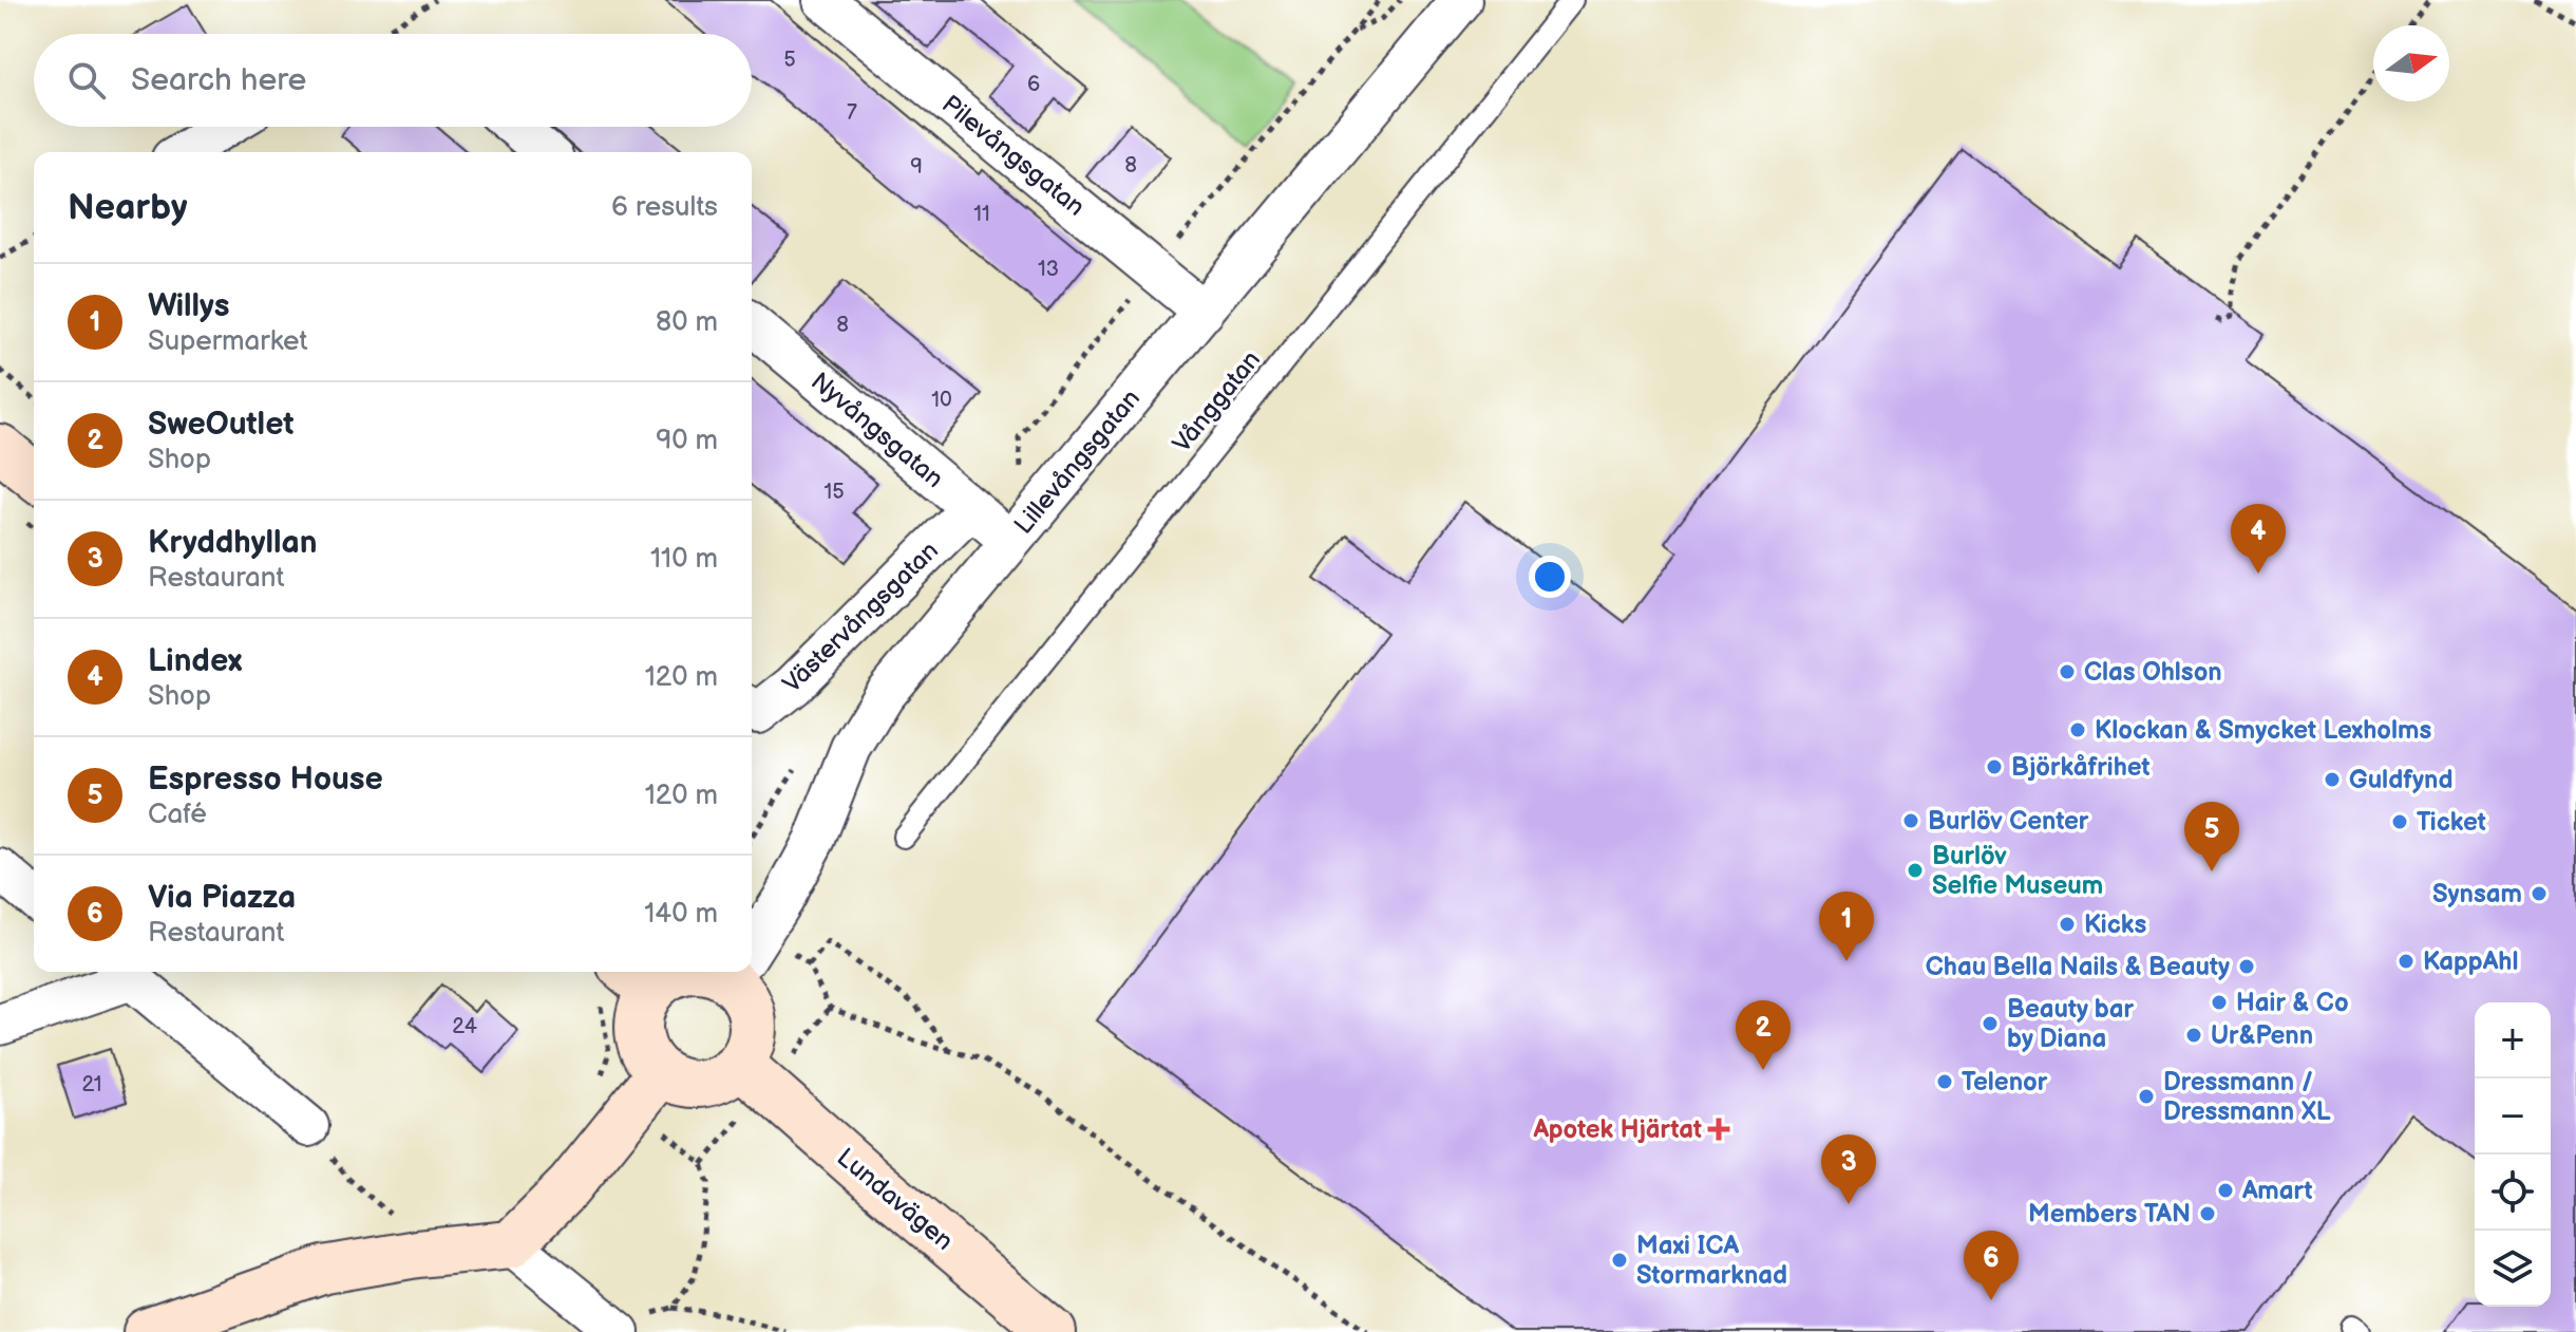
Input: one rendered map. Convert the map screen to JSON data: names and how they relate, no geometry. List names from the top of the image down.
{
  "streets": {
    "main road": ["Lundavägen"],
    "street": [
      "Pilevångsgatan",
      "Nyvångsgatan",
      "Lillevångsgatan",
      "Västervångsgatan"
    ],
    "lane": ["Vånggatan"]
  },
  "crossings": [
    ["Pilevångsgatan", "Lillevångsgatan"],
    ["Nyvångsgatan", "Lillevångsgatan"],
    ["Nyvångsgatan", "Västervångsgatan"]
  ],
  "places": {
    "other": [
      "Clas Ohlson",
      "Klockan & Smycket Lexholms",
      "Björkåfrihet",
      "Guldfynd",
      "Burlöv Center",
      "Ticket",
      "Burlöv Selfie Museum",
      "Synsam",
      "Kicks",
      "KappAhl",
      "Chau Bella Nails & Beauty",
      "Hair & Co",
      "Beauty bar by Diana",
      "Ur&Penn",
      "Telenor",
      "Dressmann / Dressmann XL",
      "Amart",
      "Members TAN",
      "Maxi ICA Stormarknad"
    ],
    "health": ["Apotek Hjärtat"]
  },
  "house_numbers": [
    "5",
    "6",
    "7",
    "8",
    "9",
    "11",
    "13",
    "8",
    "10",
    "15",
    "24",
    "21"
  ],
  "north": "right",
  "page": {
    "search": "Search here",
    "heading": ["Nearby", "6 results"],
    "list": [
      {
        "mark": "1",
        "name": "Willys",
        "note": "Supermarket",
        "value": "80 m"
      },
      {
        "mark": "2",
        "name": "SweOutlet",
        "note": "Shop",
        "value": "90 m"
      },
      {
        "mark": "3",
        "name": "Kryddhyllan",
        "note": "Restaurant",
        "value": "110 m"
      },
      {
        "mark": "4",
        "name": "Lindex",
        "note": "Shop",
        "value": "120 m"
      },
      {
        "mark": "5",
        "name": "Espresso House",
        "note": "Café",
        "value": "120 m"
      },
      {
        "mark": "6",
        "name": "Via Piazza",
        "note": "Restaurant",
        "value": "140 m"
      }
    ],
    "pins": [
      "4",
      "5",
      "1",
      "2",
      "3",
      "6"
    ],
    "map_buttons": ["+", "−"]
  }
}
